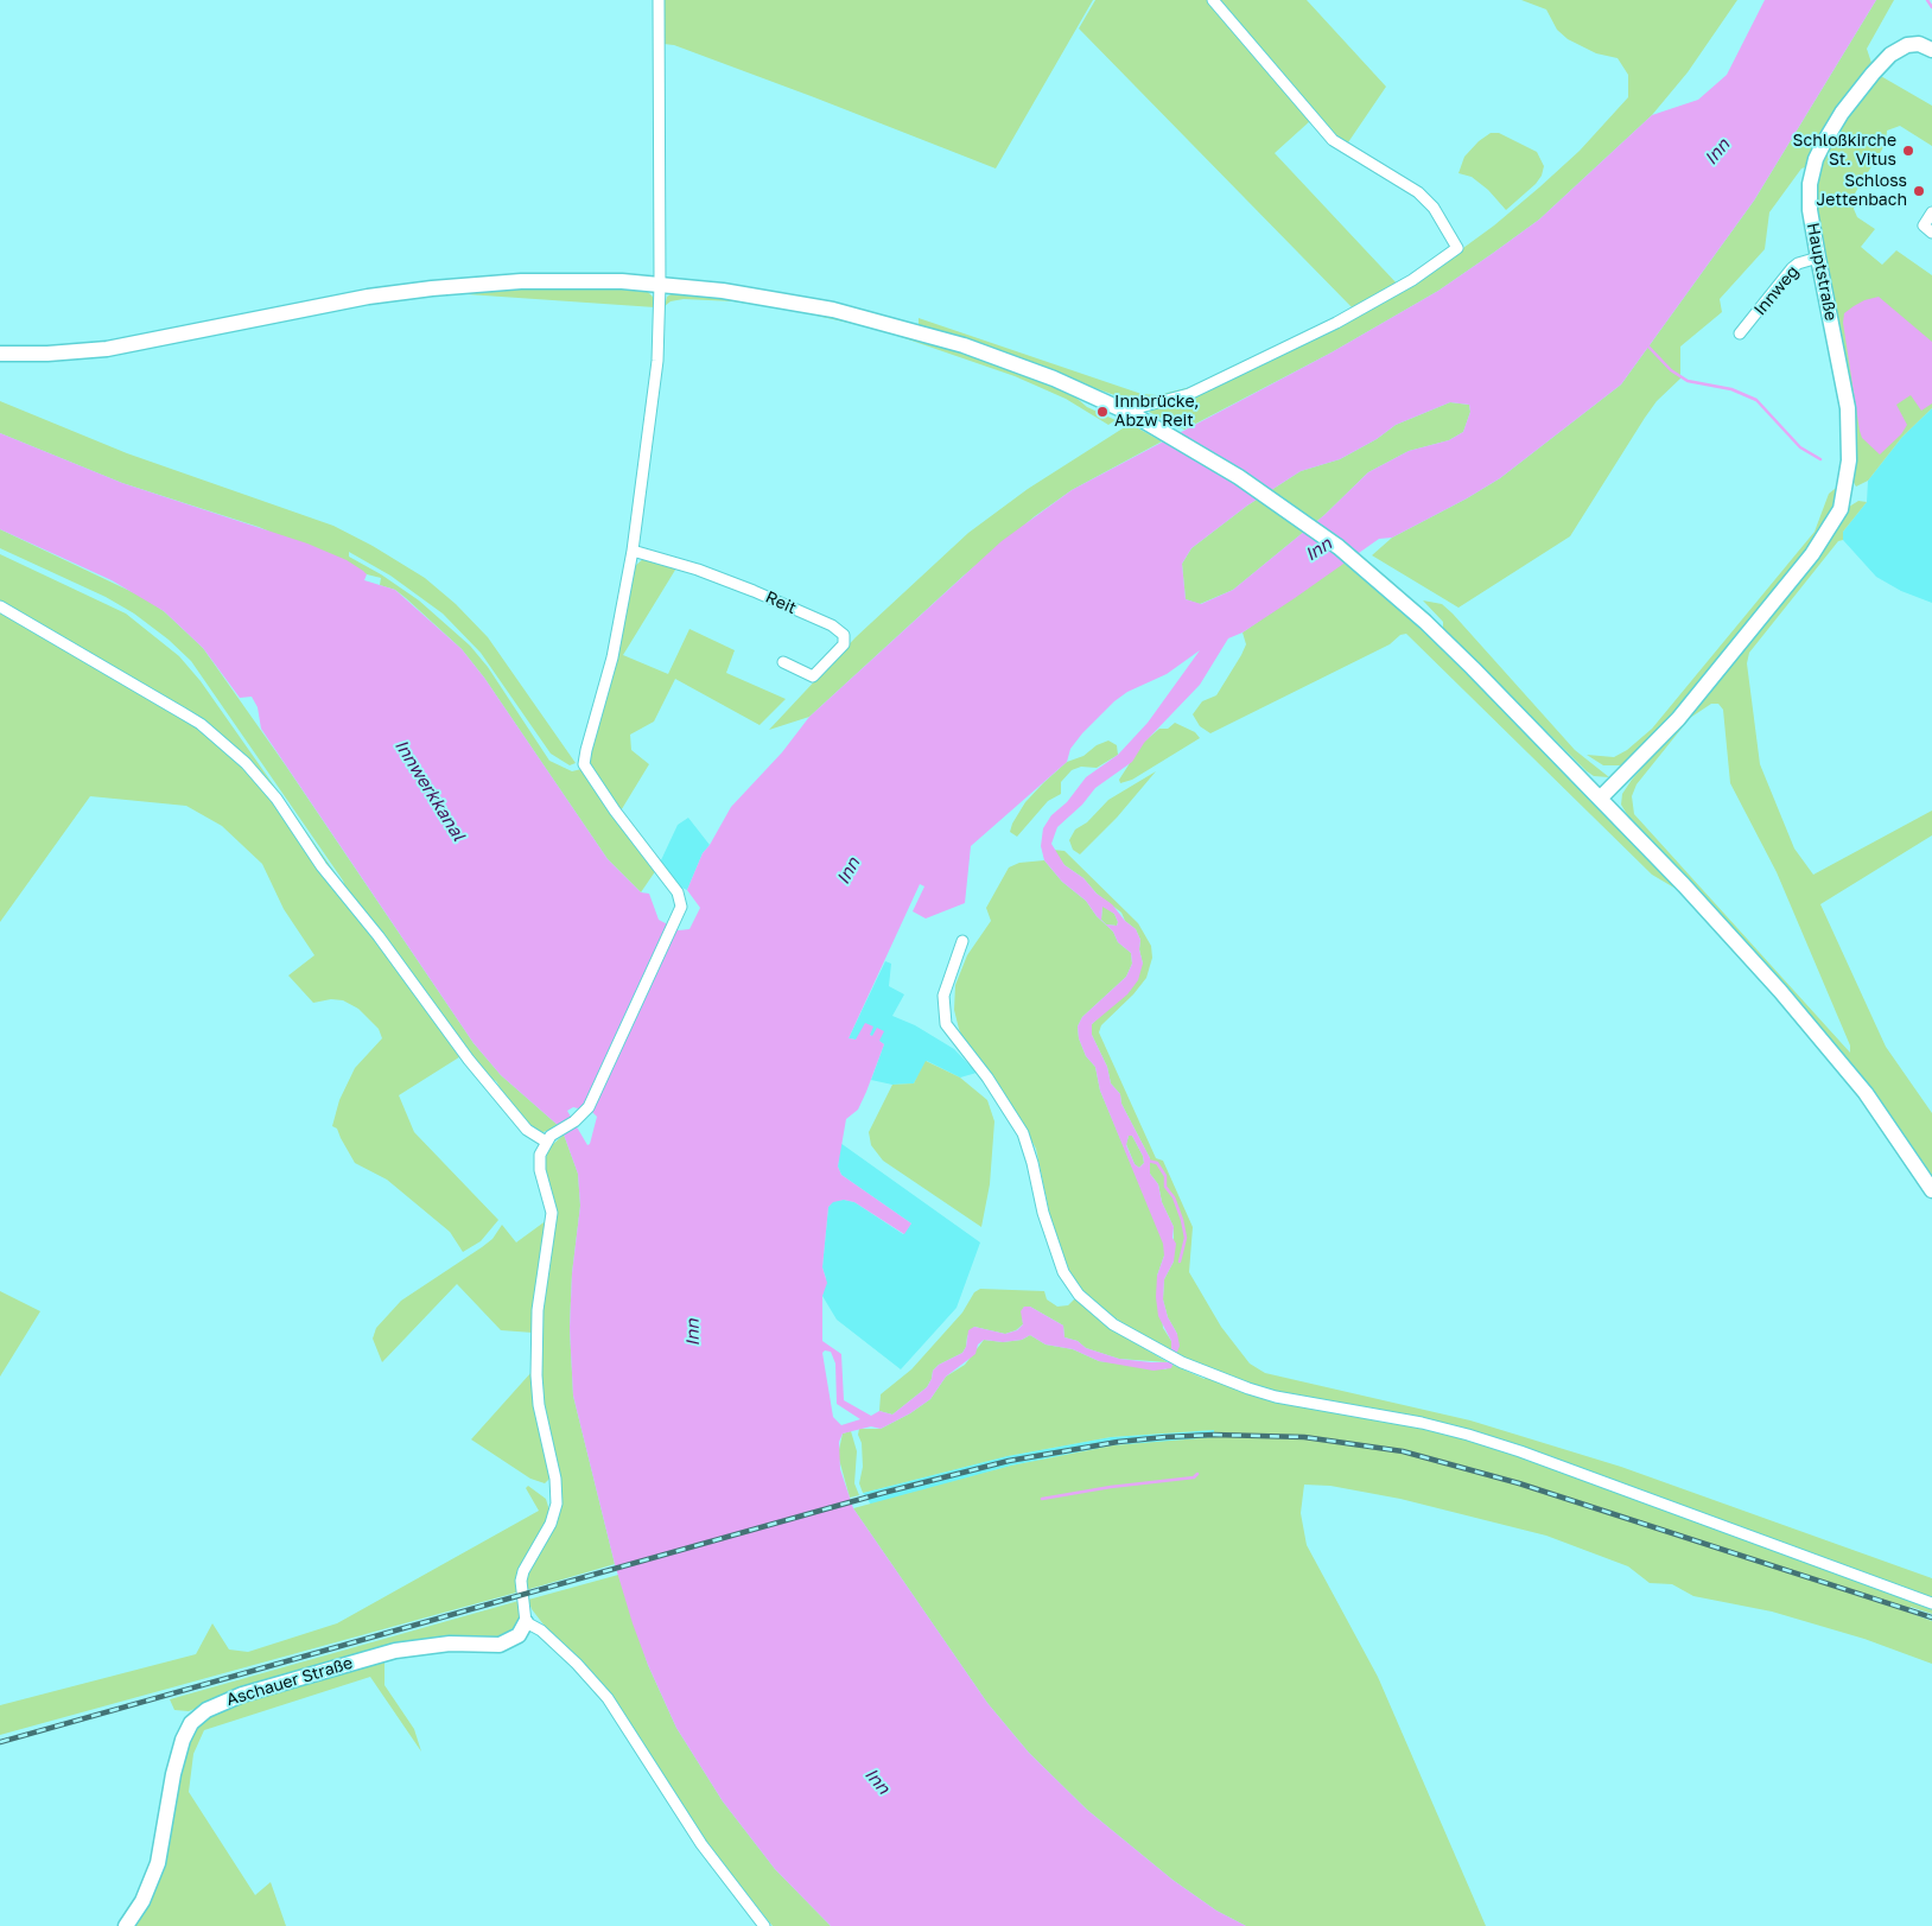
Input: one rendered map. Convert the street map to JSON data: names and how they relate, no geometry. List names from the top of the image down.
{
  "streets": {
    "street": [
      "Hauptstraße",
      "Innweg",
      "Reit",
      "Aschauer Straße"
    ]
  },
  "crossings": [
    ["Hauptstraße", "Innweg"]
  ],
  "water": ["Inn", "Innwerkkanal"],
  "places": ["Schloßkirche St. Vitus", "Schloss Jettenbach", "Innbrücke, Abzw Reit"]
}
